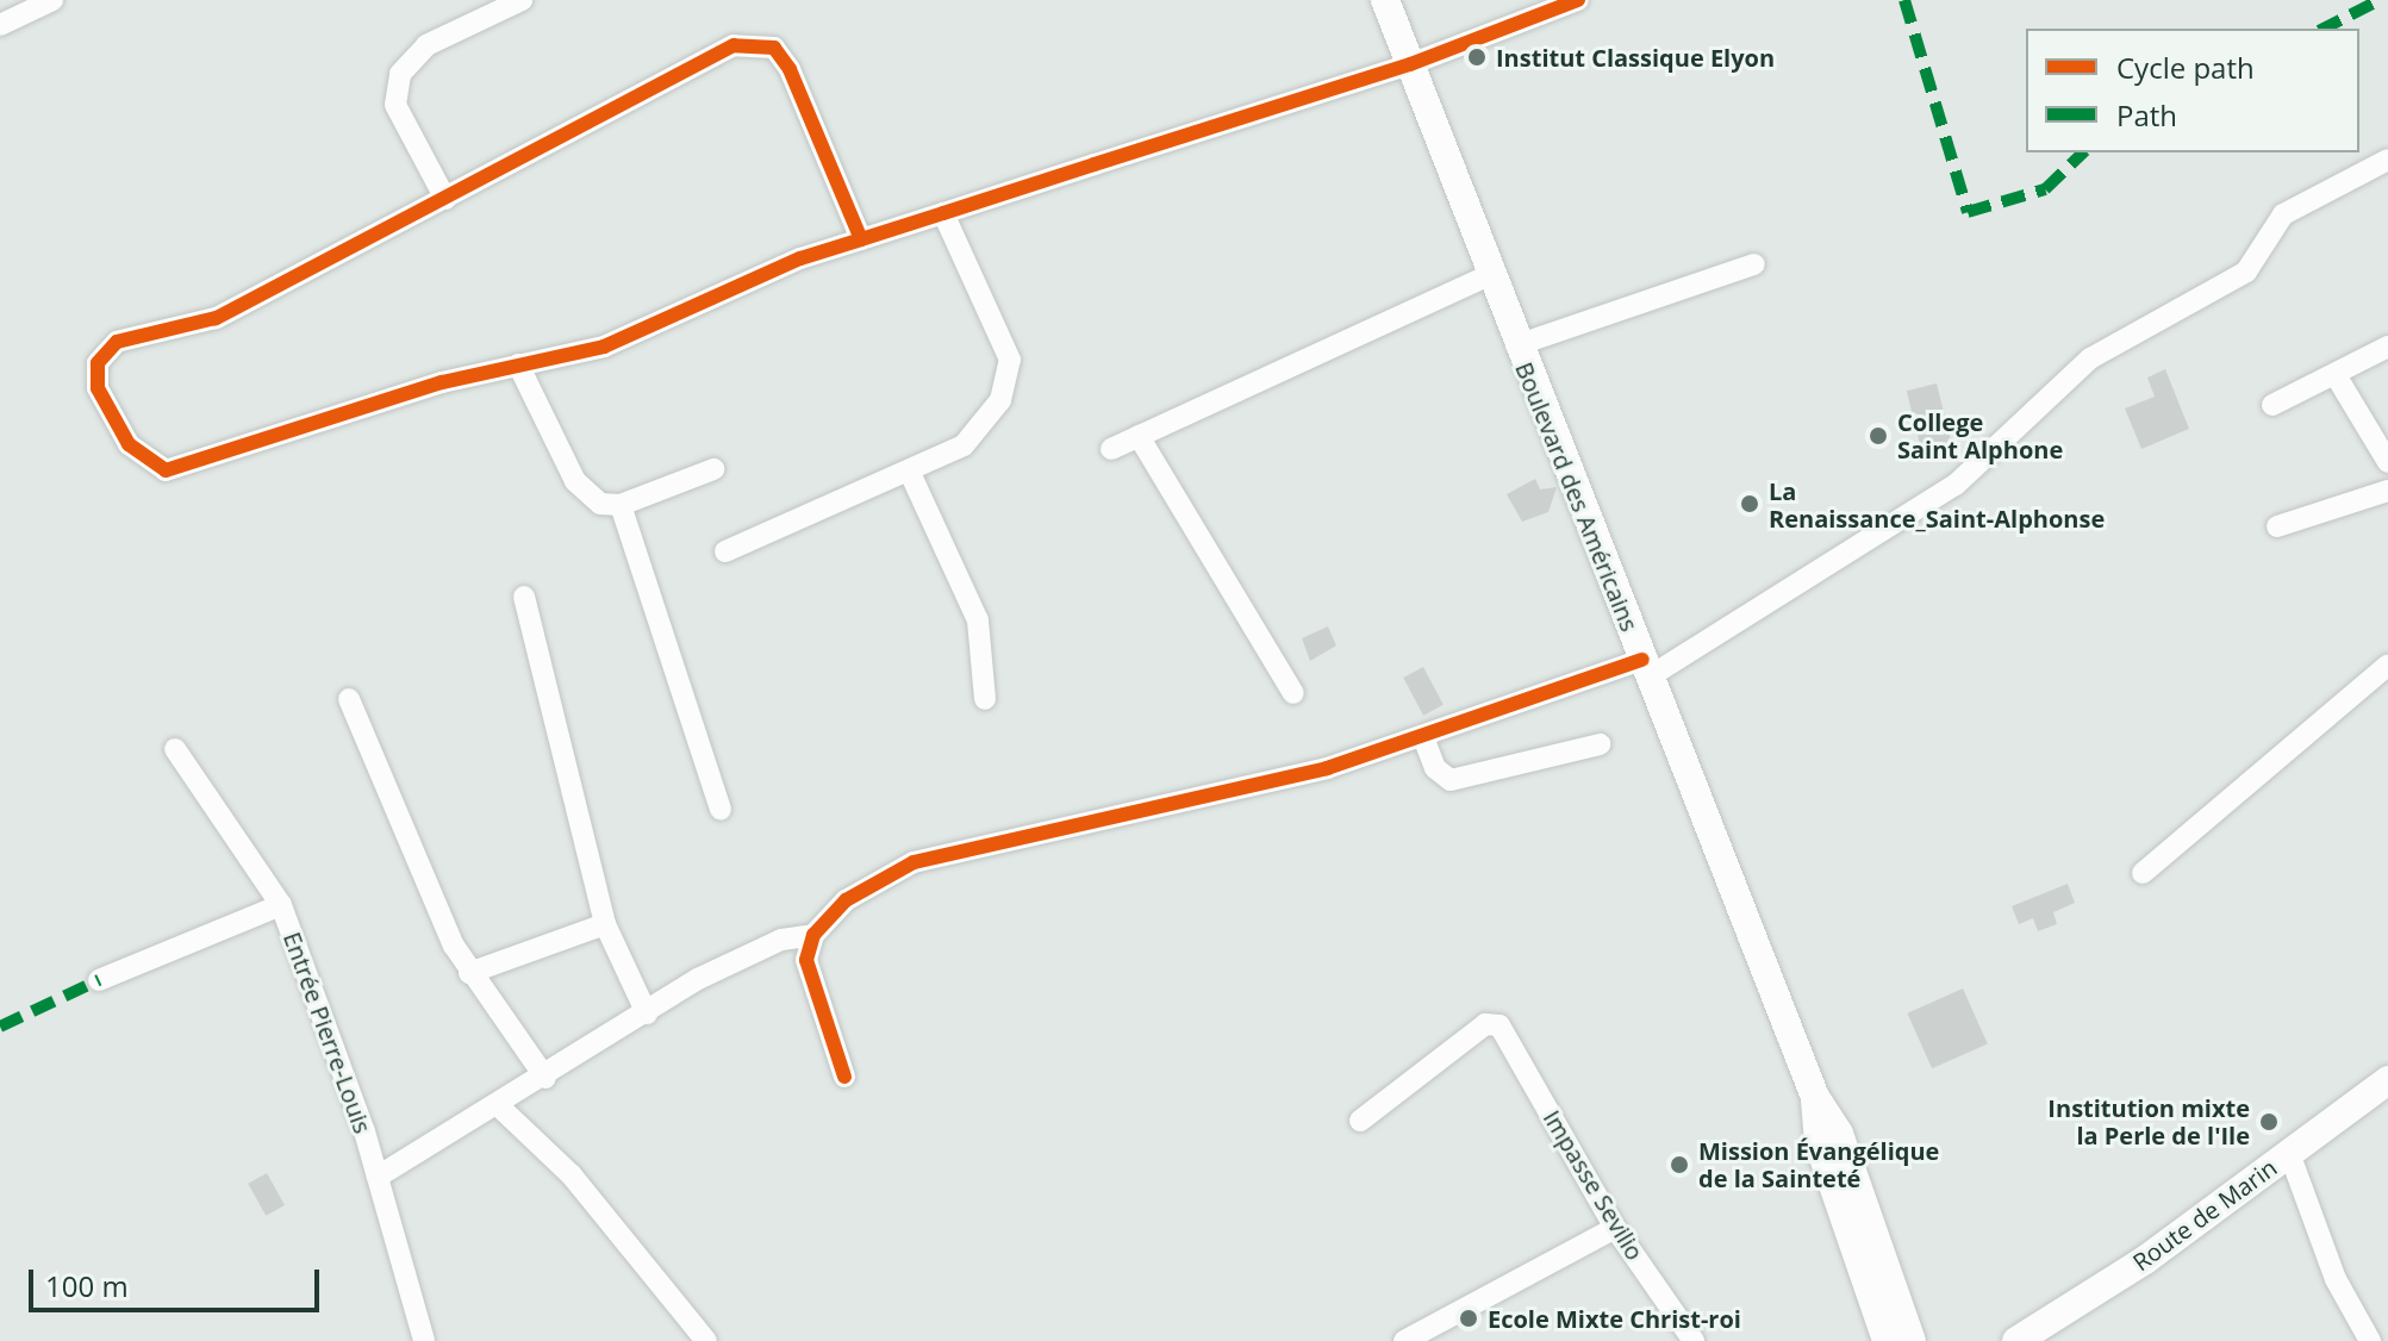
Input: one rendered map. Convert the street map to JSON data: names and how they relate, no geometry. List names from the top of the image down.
{
  "streets": {
    "main road": ["Boulevard des Américains", "Route de Marin"],
    "street": ["Entrée Pierre-Louis", "Impasse Sevilio"]
  },
  "places": [
    "Institut Classique Elyon",
    "College Saint Alphone",
    "La Renaissance_Saint-Alphonse",
    "Institution mixte la Perle de l'Ile",
    "Mission Évangélique de la Sainteté",
    "Ecole Mixte Christ-roi"
  ],
  "legend": ["Cycle path", "Path"],
  "scale_bar": "100 m"
}
